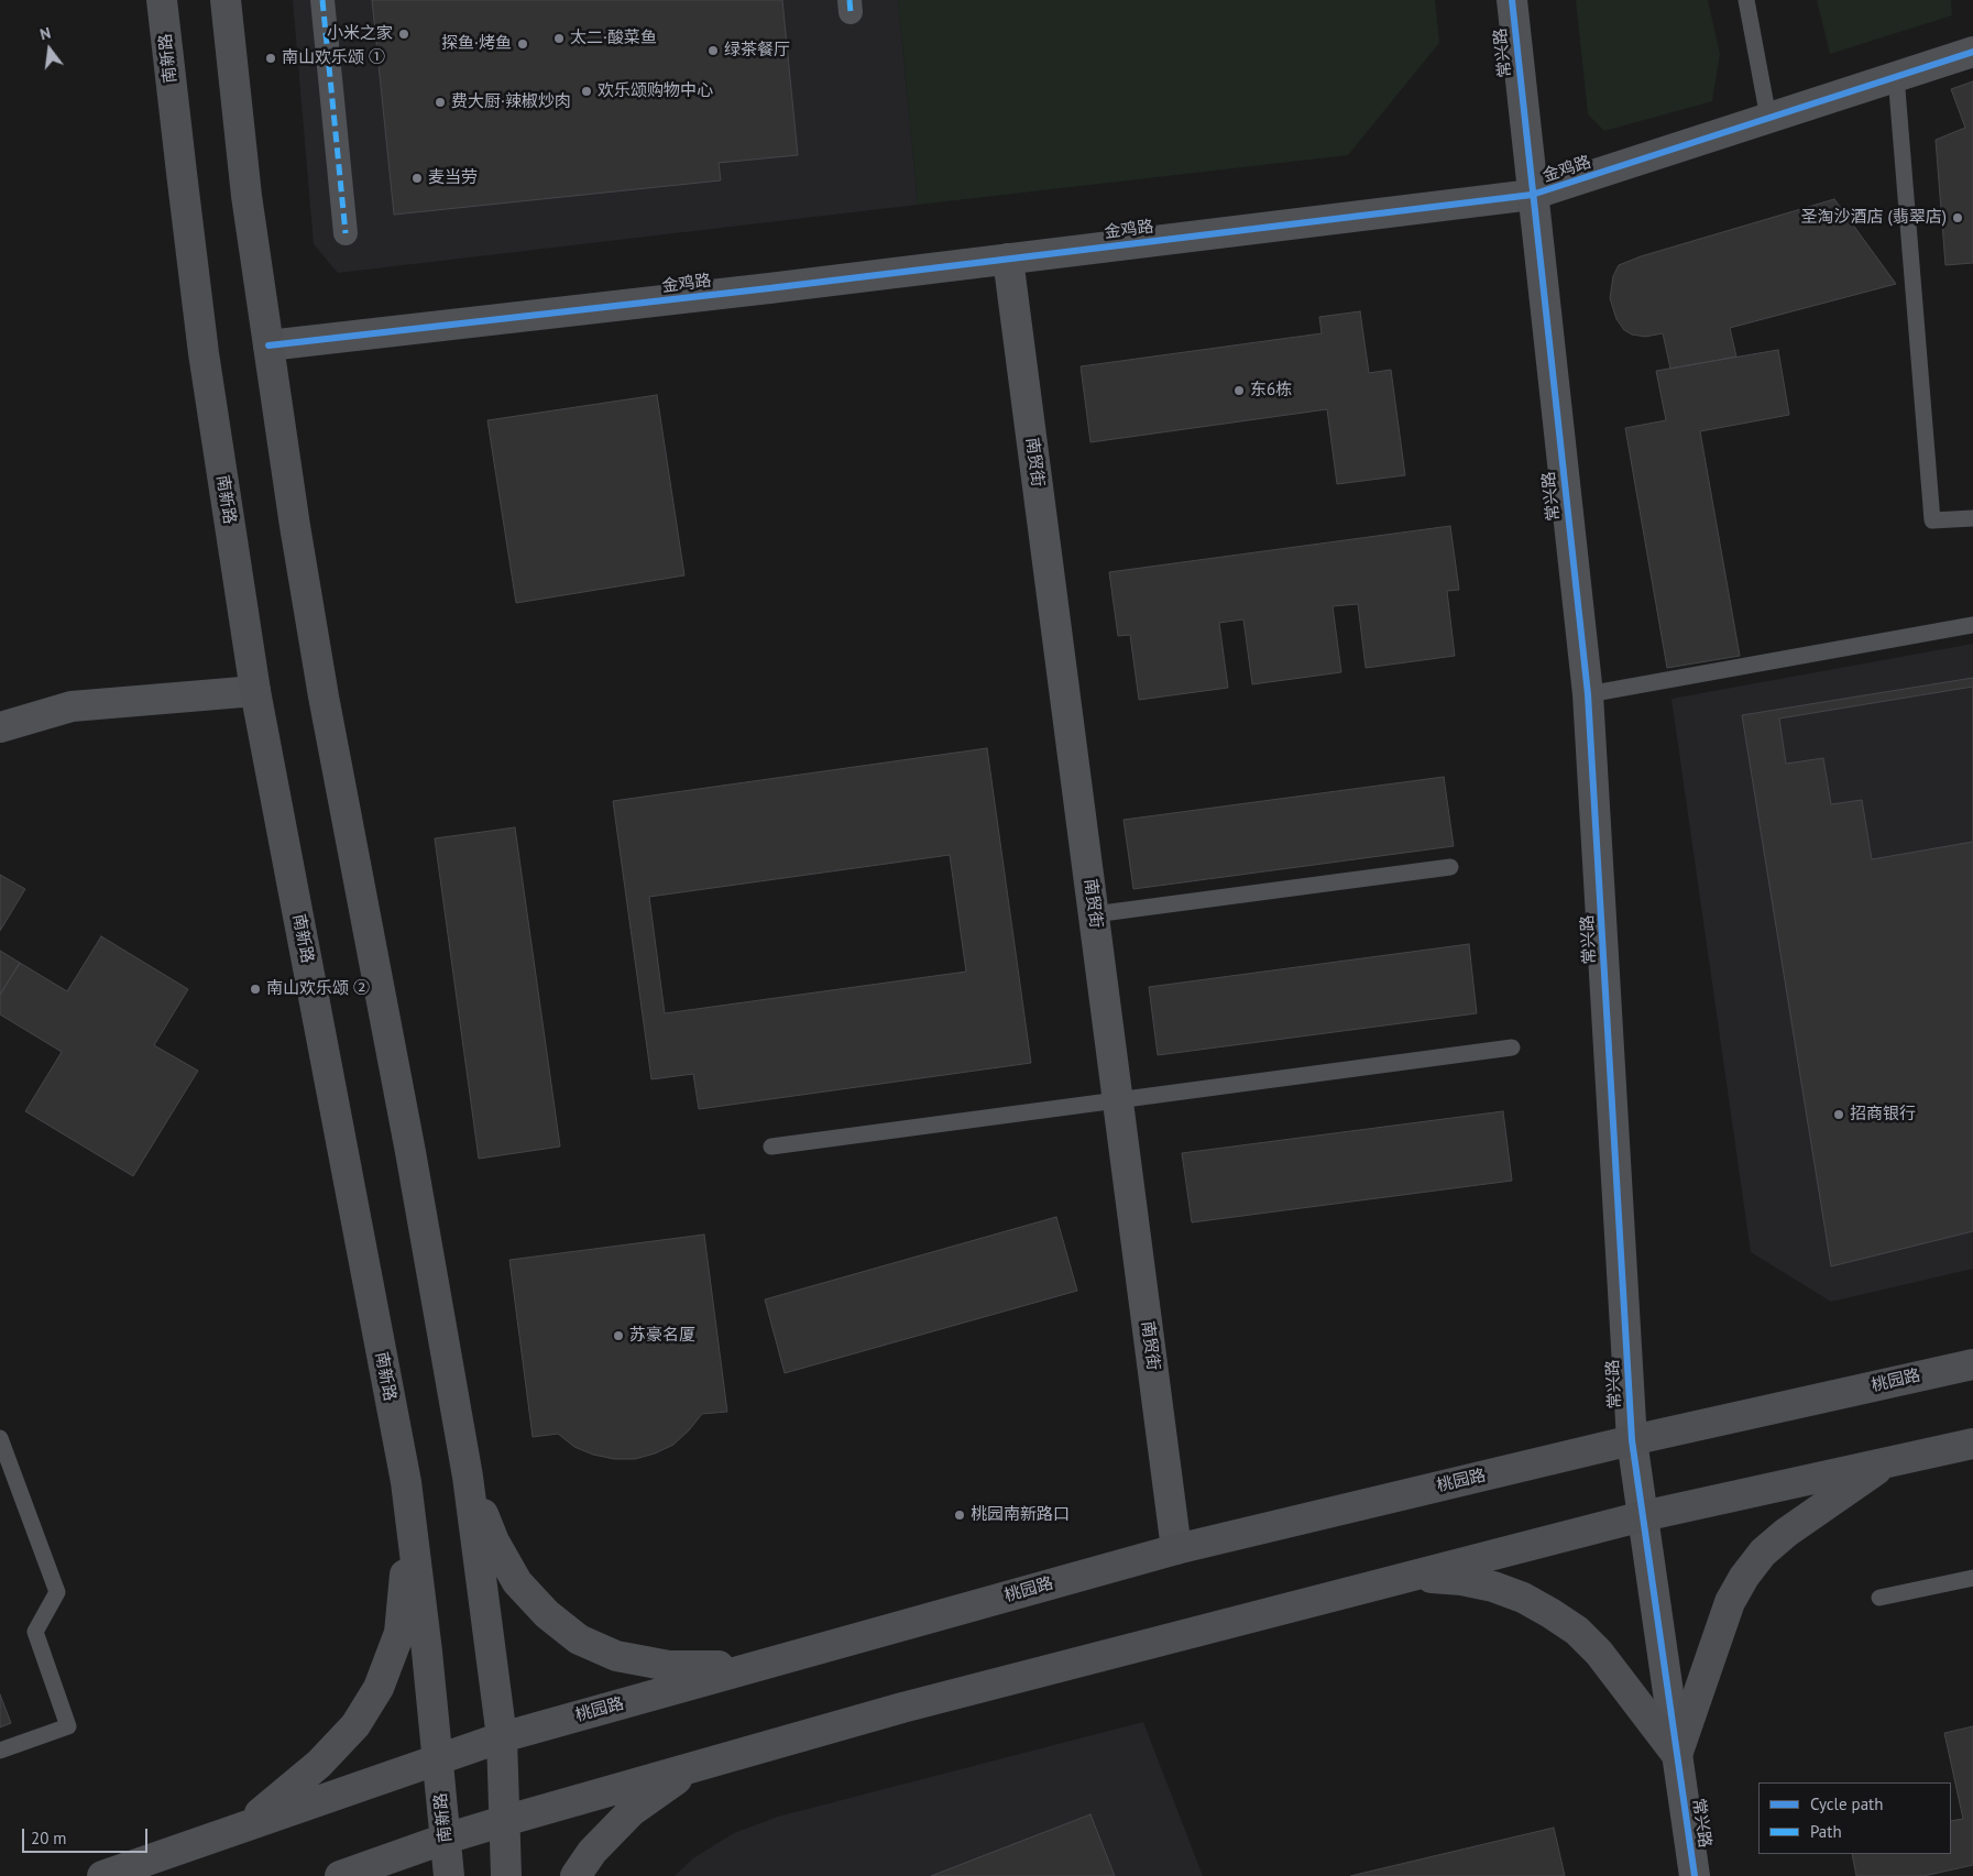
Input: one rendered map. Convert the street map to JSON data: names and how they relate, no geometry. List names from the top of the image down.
{
  "streets": {
    "main road": ["南新路", "桃园路"],
    "street": ["常兴路", "金鸡路", "南贸街"]
  },
  "crossings": [
    ["常兴路", "金鸡路"],
    ["常兴路", "桃园路"],
    ["南新路", "桃园路"],
    ["金鸡路", "南贸街"],
    ["南贸街", "桃园路"]
  ],
  "places": [
    "小米之家",
    "太二·酸菜鱼",
    "探鱼·烤鱼",
    "绿茶餐厅",
    "南山欢乐颂 ①",
    "欢乐颂购物中心",
    "费大厨·辣椒炒肉",
    "麦当劳",
    "圣淘沙酒店 (翡翠店)",
    "东6栋",
    "南山欢乐颂 ②",
    "招商银行",
    "苏豪名厦",
    "桃园南新路口"
  ],
  "legend": ["Cycle path", "Path"],
  "scale_bar": "20 m",
  "north": "top"
}
